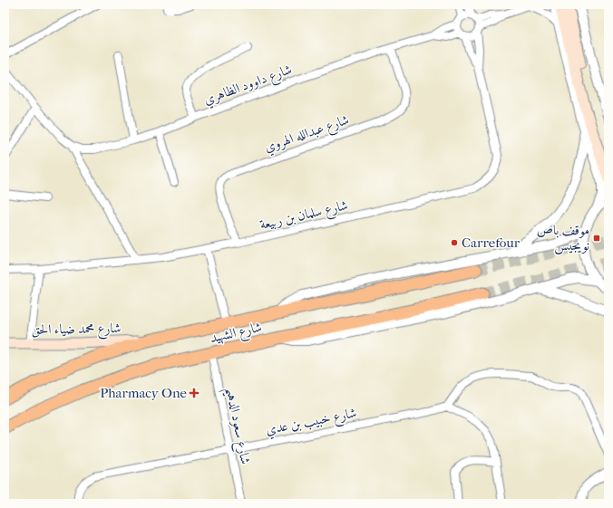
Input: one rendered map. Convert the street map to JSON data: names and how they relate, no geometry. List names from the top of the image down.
{
  "streets": {
    "highway": ["شارع الشهيد"],
    "main road": ["شارع محمد ضياء الحق"],
    "street": [
      "شارع داوود الظاهري",
      "شارع عبدالله الهروي",
      "شارع سلمان بن ربيعة",
      "شارع خبيب بن عدي",
      "شارع سعود الدهيم"
    ]
  },
  "crossings": [
    ["شارع داوود الظاهري", "شارع عبدالله الهروي"],
    ["شارع داوود الظاهري", "شارع سلمان بن ربيعة"],
    ["شارع عبدالله الهروي", "شارع سلمان بن ربيعة"],
    ["شارع محمد ضياء الحق", "شارع الشهيد"],
    ["شارع الشهيد", "شارع سعود الدهيم"],
    ["شارع خبيب بن عدي", "شارع سعود الدهيم"]
  ],
  "places": {
    "transit": ["موقف باص نويجيس"],
    "other": ["Carrefour"],
    "health": ["Pharmacy One"]
  }
}
